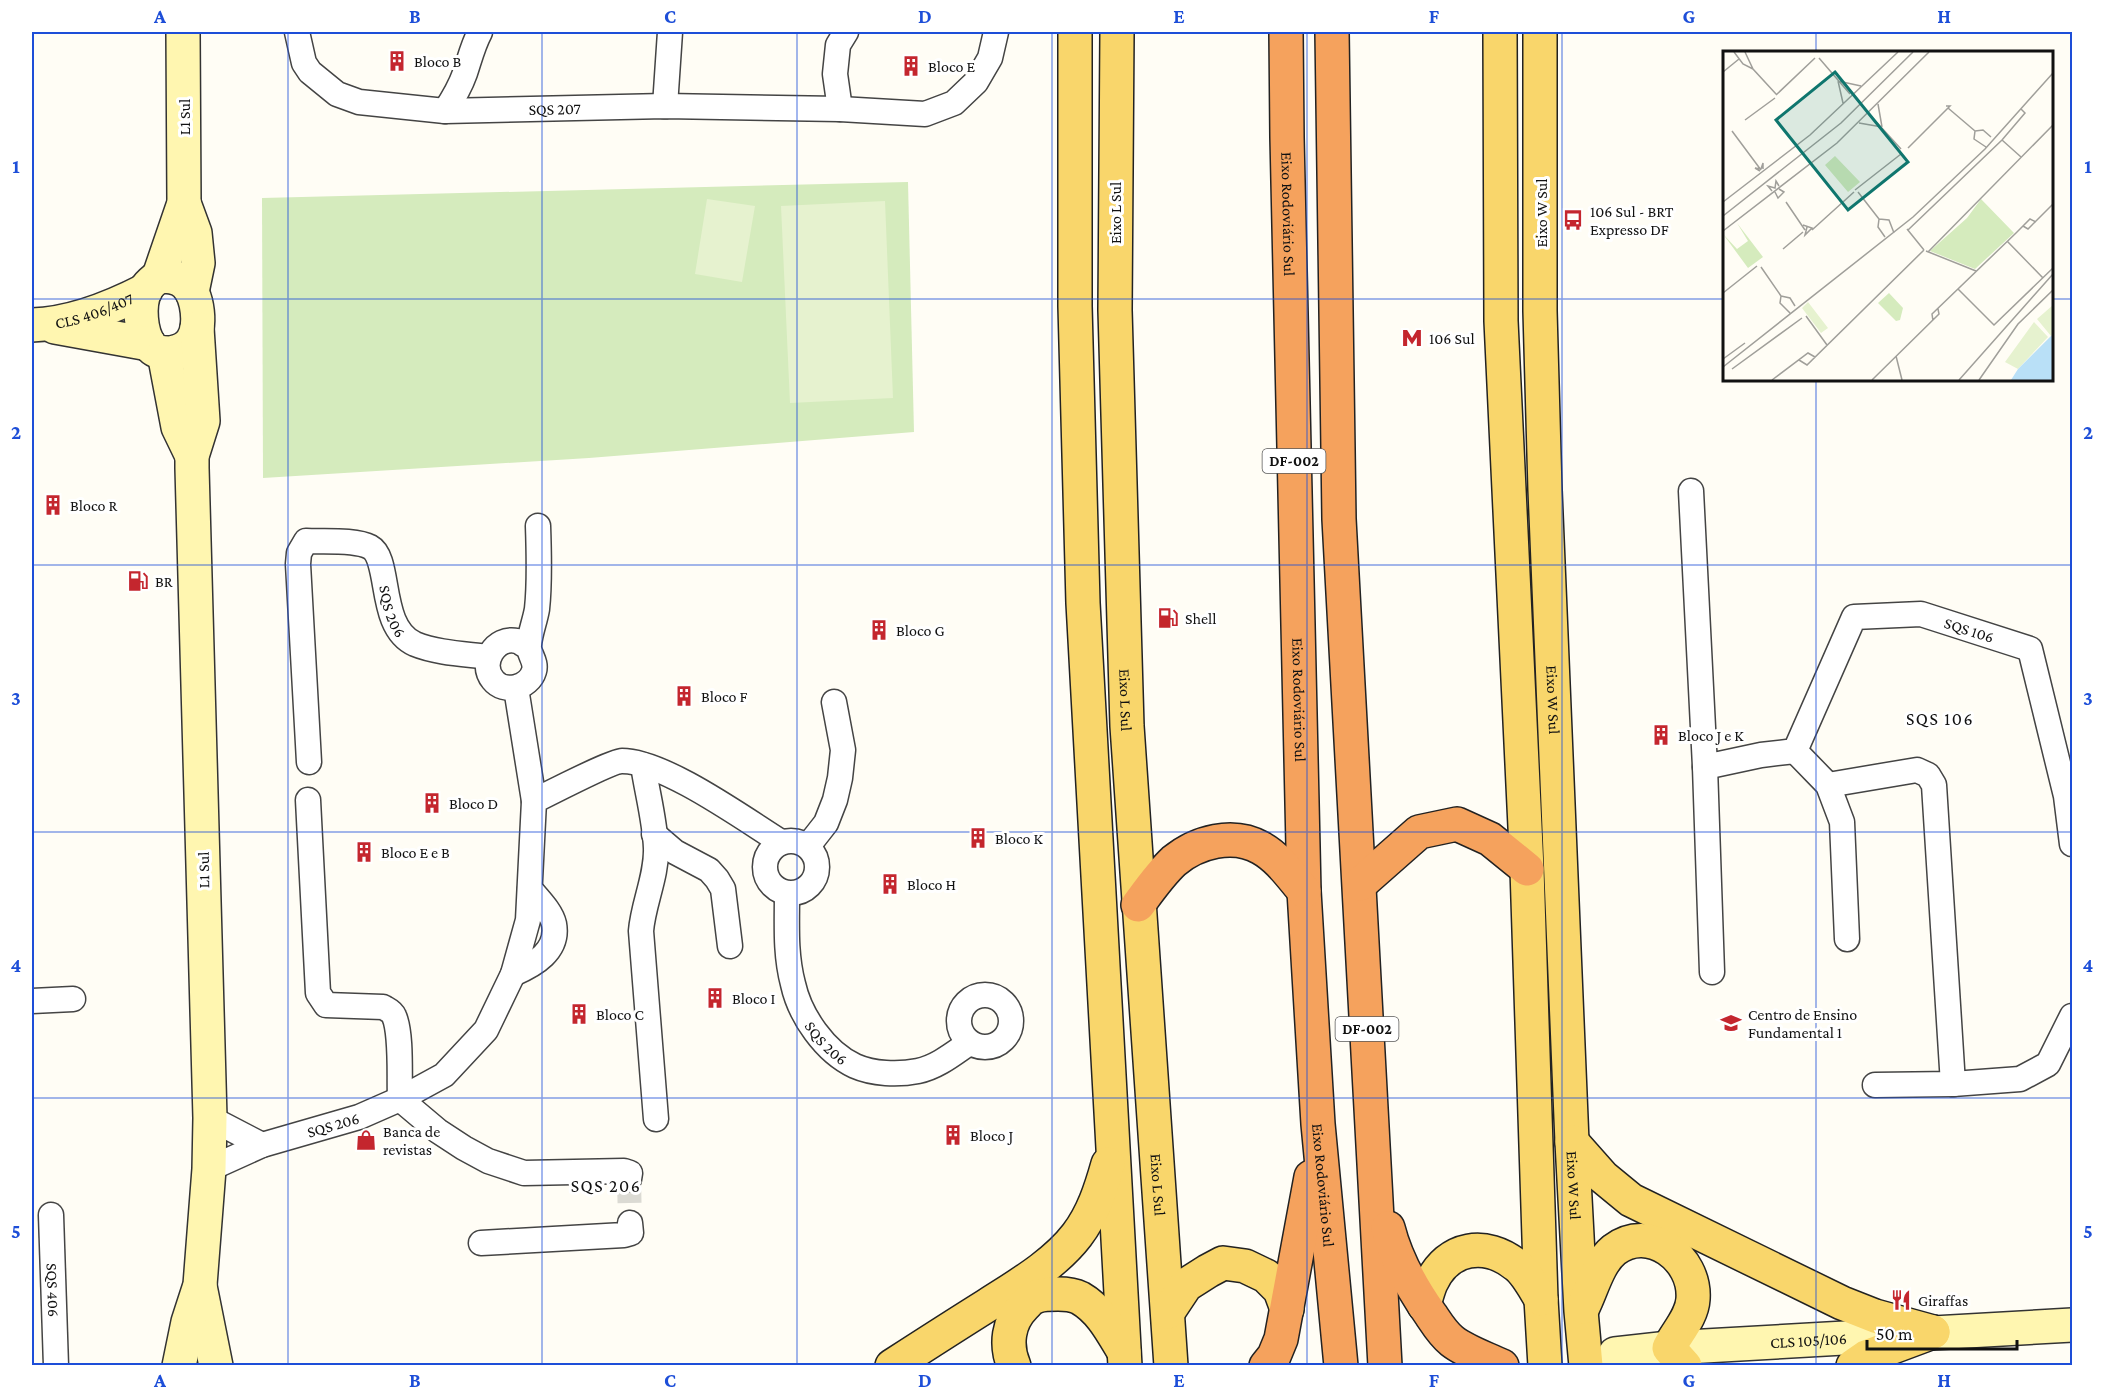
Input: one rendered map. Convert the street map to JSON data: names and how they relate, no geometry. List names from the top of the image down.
{
  "streets": {
    "highway": ["Eixo Rodoviário Sul", "DF-002"],
    "main road": ["Eixo L Sul", "Eixo W Sul"],
    "street": [
      "SQS 207",
      "L1 Sul",
      "CLS 406/407",
      "SQS 206",
      "SQS 106",
      "SQS 406",
      "CLS 105/106"
    ]
  },
  "crossings": [
    ["L1 Sul", "CLS 406/407"],
    ["L1 Sul", "SQS 206"],
    ["Eixo W Sul", "CLS 105/106"]
  ],
  "districts": ["SQS 106", "SQS 206"],
  "places": {
    "building": [
      "Bloco B",
      "Bloco E",
      "Bloco R",
      "Bloco G",
      "Bloco F",
      "Bloco J e K",
      "Bloco D",
      "Bloco K",
      "Bloco E e B",
      "Bloco H",
      "Bloco I",
      "Bloco C",
      "Bloco J"
    ],
    "bus stop": ["106 Sul - BRT Expresso DF"],
    "metro station": ["106 Sul"],
    "fuel station": ["BR", "Shell"],
    "school or university": ["Centro de Ensino Fundamental 1"],
    "shop": ["Banca de revistas"],
    "restaurant": ["Giraffas"]
  },
  "scale_bar": "50 m",
  "grid": {
    "columns": [
      "A",
      "B",
      "C",
      "D",
      "E",
      "F",
      "G",
      "H"
    ],
    "rows": [
      "1",
      "2",
      "3",
      "4",
      "5"
    ]
  }
}
